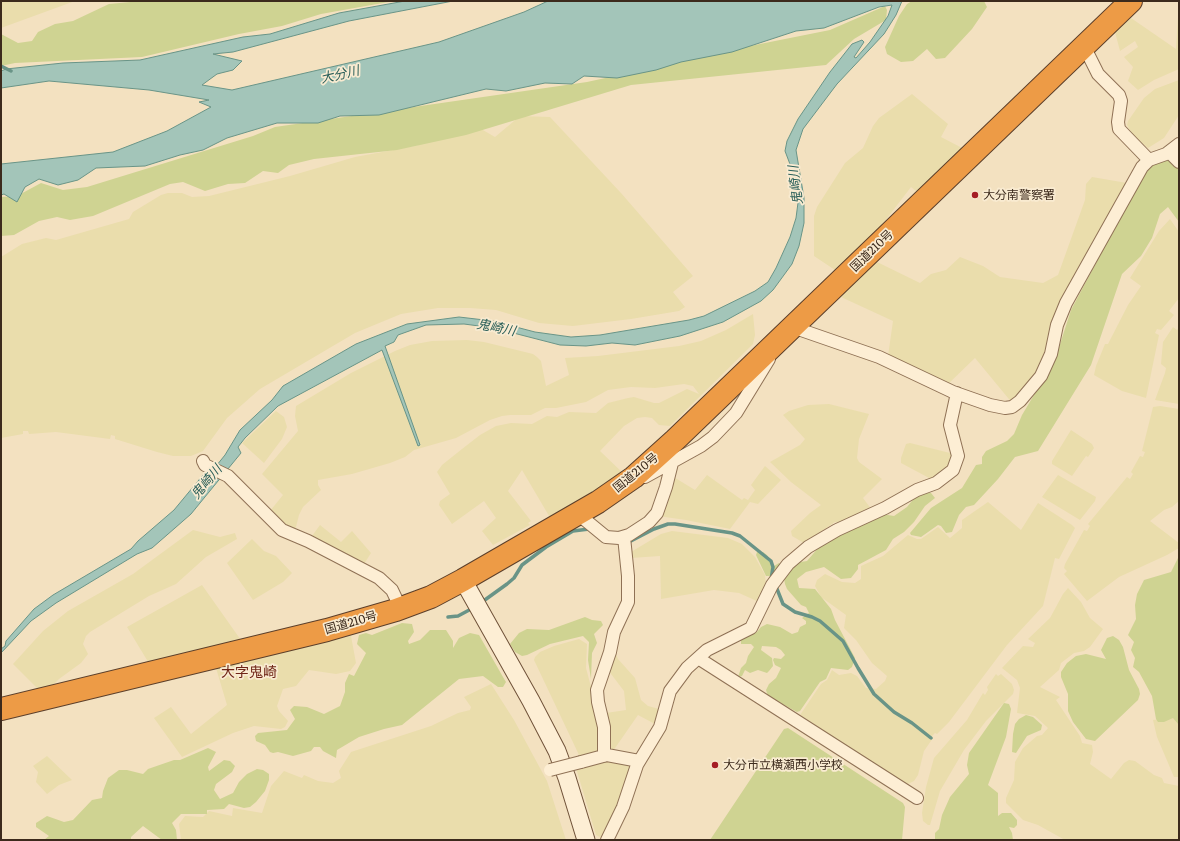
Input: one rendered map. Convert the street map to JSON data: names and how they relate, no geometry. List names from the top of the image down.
{
  "streets": {
    "highway": ["国道210号"]
  },
  "districts": ["大字鬼崎"],
  "water": ["大分川", "鬼崎川"],
  "places": ["大分南警察署", "大分市立横瀬西小学校"]
}
